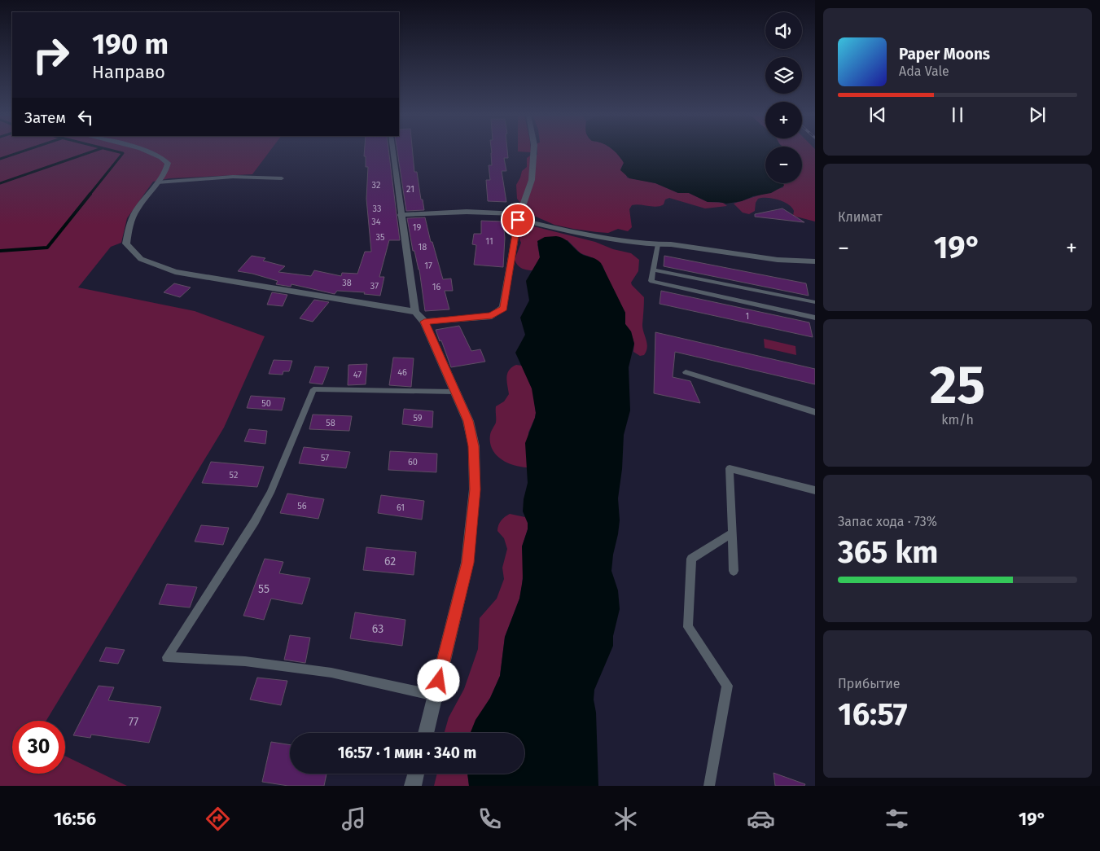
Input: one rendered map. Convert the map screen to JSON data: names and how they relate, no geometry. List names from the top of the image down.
{
  "house_numbers": [
    "32",
    "21",
    "33",
    "34",
    "19",
    "35",
    "11",
    "18",
    "17",
    "38",
    "37",
    "16",
    "1",
    "46",
    "47",
    "50",
    "59",
    "58",
    "57",
    "60",
    "52",
    "56",
    "61",
    "62",
    "55",
    "63",
    "77"
  ],
  "page": {
    "map_buttons": ["+", "−"],
    "turn": ["190 m", "Направо"],
    "song": ["Paper Moons", "Ada Vale"],
    "then": "Затем",
    "tile": [
      "Климат",
      ["25", "km/h"],
      ["Запас хода · 73%", "365 km"],
      ["Прибытие", "16:57"]
    ],
    "heat": ["−", "19°", "+"],
    "limit": "30",
    "trip": "16:57 · 1 мин · 340 m",
    "tabs": ["16:56", "19°"]
  }
}
